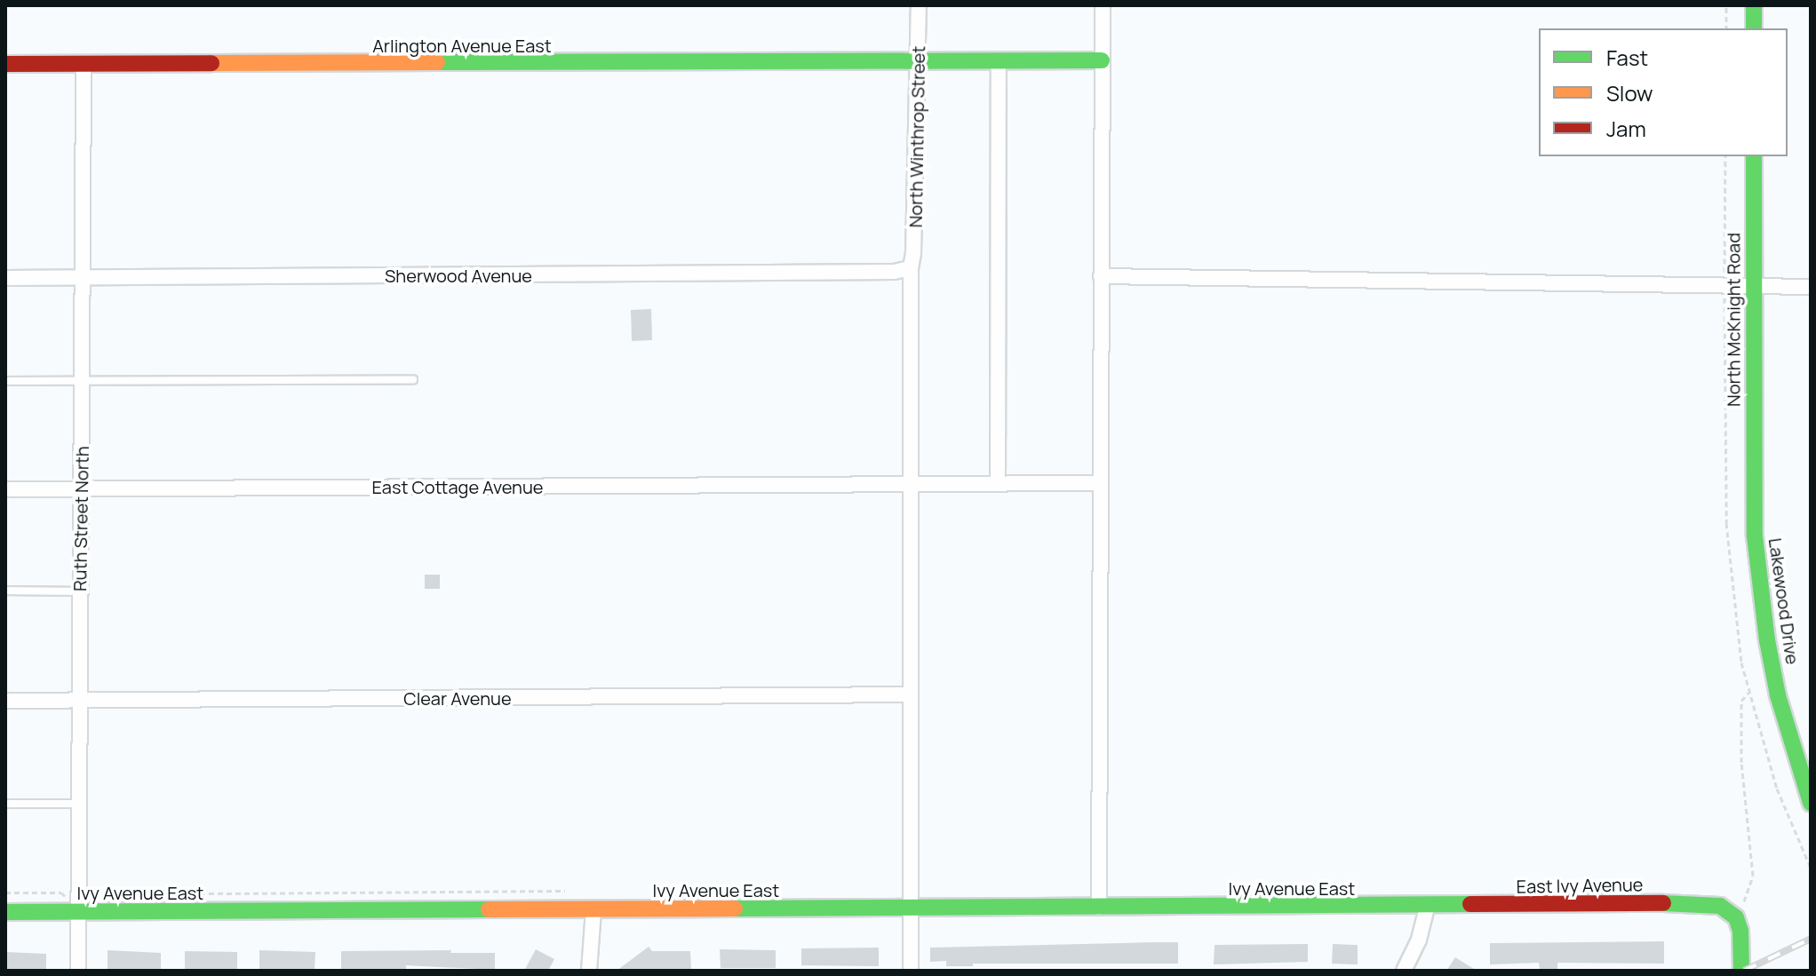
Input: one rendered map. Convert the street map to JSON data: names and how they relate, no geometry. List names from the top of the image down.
{
  "streets": {
    "street": [
      "Arlington Avenue East",
      "North Winthrop Street",
      "Sherwood Avenue",
      "North McKnight Road",
      "East Cottage Avenue",
      "Ruth Street North",
      "Lakewood Drive",
      "Clear Avenue",
      "East Ivy Avenue",
      "Ivy Avenue East"
    ]
  },
  "crossings": [
    ["Arlington Avenue East", "North Winthrop Street"],
    ["Arlington Avenue East", "Ruth Street North"],
    ["North Winthrop Street", "Sherwood Avenue"],
    ["North Winthrop Street", "East Cottage Avenue"],
    ["North Winthrop Street", "Clear Avenue"],
    ["North Winthrop Street", "Ivy Avenue East"],
    ["Sherwood Avenue", "Ruth Street North"],
    ["North McKnight Road", "Lakewood Drive"],
    ["East Cottage Avenue", "Ruth Street North"],
    ["Ruth Street North", "Clear Avenue"],
    ["Ruth Street North", "Ivy Avenue East"],
    ["East Ivy Avenue", "Ivy Avenue East"]
  ],
  "legend": ["Fast", "Slow", "Jam"]
}
